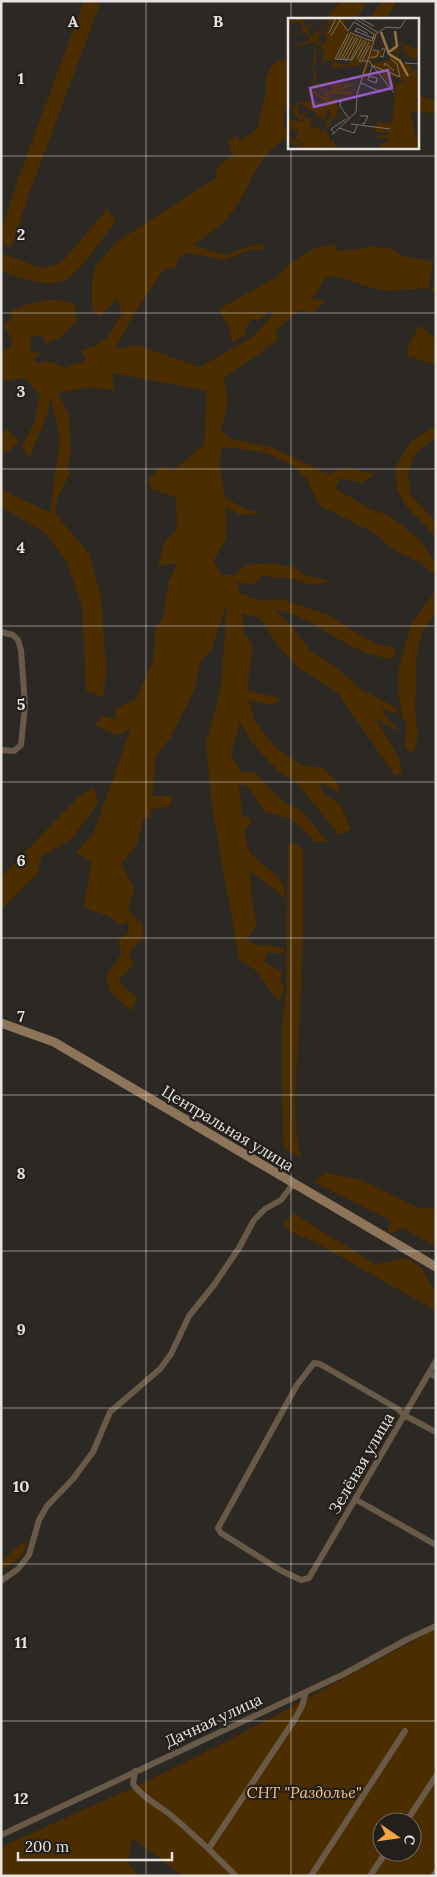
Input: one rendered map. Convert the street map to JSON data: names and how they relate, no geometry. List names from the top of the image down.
{
  "streets": {
    "street": ["Центральная улица", "Зелёная улица", "Дачная улица"]
  },
  "parks": ["СНТ \"Раздолье\""],
  "scale_bar": "200 m",
  "north": "right",
  "grid": {
    "columns": ["A", "B"],
    "rows": [
      "1",
      "2",
      "3",
      "4",
      "5",
      "6",
      "7",
      "8",
      "9",
      "10",
      "11",
      "12"
    ]
  }
}
